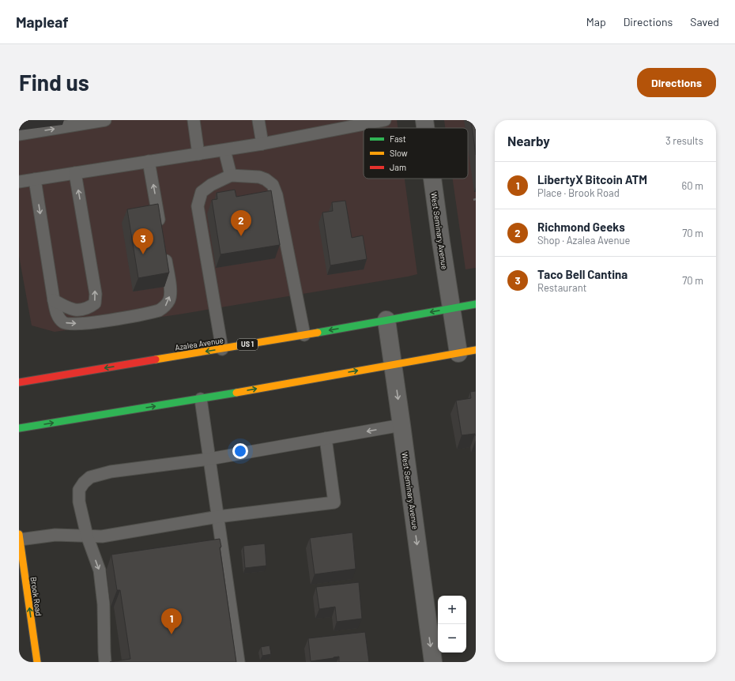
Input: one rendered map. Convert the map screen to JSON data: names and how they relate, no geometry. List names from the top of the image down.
{
  "streets": {
    "main road": ["Azalea Avenue", "US 1", "Brook Road"],
    "street": ["West Seminary Avenue"]
  },
  "crossings": [
    ["West Seminary Avenue", "Azalea Avenue"]
  ],
  "one_way": ["West Seminary Avenue", "Brook Road"],
  "legend": ["Fast", "Slow", "Jam"],
  "page": {
    "header": "Mapleaf",
    "nav": ["Map", "Directions", "Saved"],
    "buttons": "Directions",
    "title": "Find us",
    "heading": ["Nearby", "3 results"],
    "list": [
      {
        "mark": "1",
        "name": "LibertyX Bitcoin ATM",
        "note": "Place · Brook Road",
        "value": "60 m"
      },
      {
        "mark": "2",
        "name": "Richmond Geeks",
        "note": "Shop · Azalea Avenue",
        "value": "70 m"
      },
      {
        "mark": "3",
        "name": "Taco Bell Cantina",
        "note": "Restaurant",
        "value": "70 m"
      }
    ],
    "pins": ["2", "3", "1"],
    "map_buttons": ["+", "−"]
  }
}
